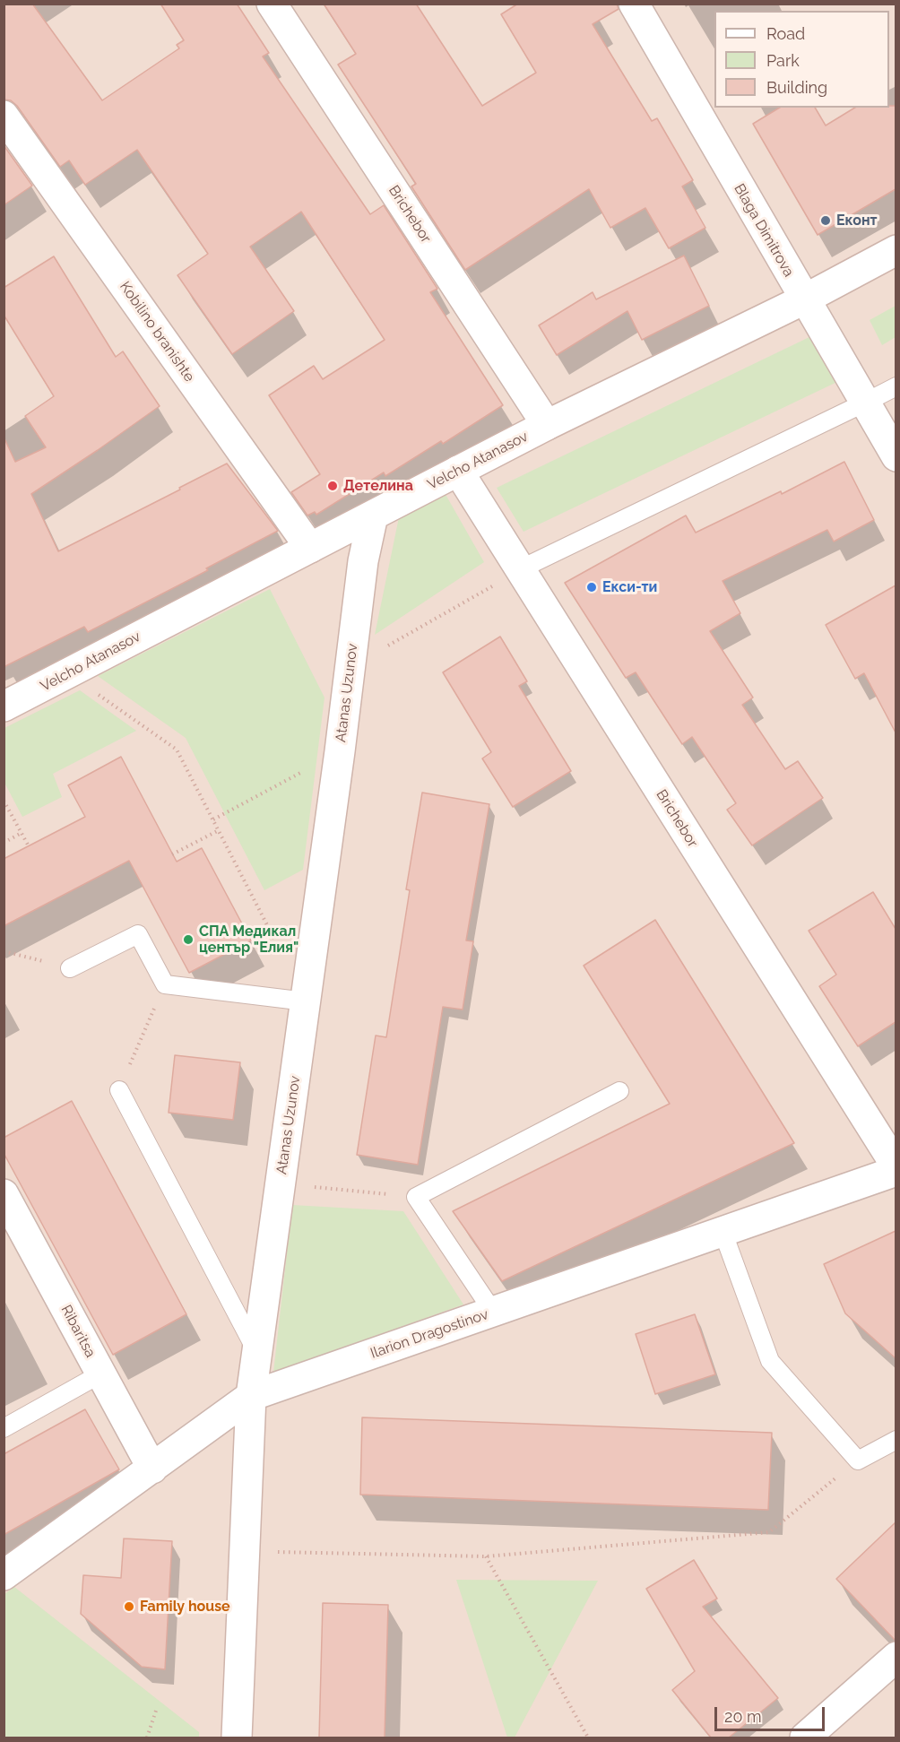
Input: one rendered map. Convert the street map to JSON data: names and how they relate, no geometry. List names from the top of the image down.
{
  "streets": {
    "street": [
      "Brichebor",
      "Blaga Dimitrova",
      "Kobilino branishte",
      "Velcho Atanasov",
      "Atanas Uzunov",
      "Ribaritsa",
      "Ilarion Dragostinov"
    ]
  },
  "crossings": [
    ["Brichebor", "Velcho Atanasov"],
    ["Blaga Dimitrova", "Velcho Atanasov"],
    ["Kobilino branishte", "Velcho Atanasov"],
    ["Velcho Atanasov", "Atanas Uzunov"],
    ["Atanas Uzunov", "Ilarion Dragostinov"],
    ["Ribaritsa", "Ilarion Dragostinov"]
  ],
  "places": [
    "Еконт",
    "Детелина",
    "Екси-ти",
    "СПА Медикaл център \"Елия\"",
    "Family house"
  ],
  "legend": ["Road", "Park", "Building"],
  "scale_bar": "20 m"
}
